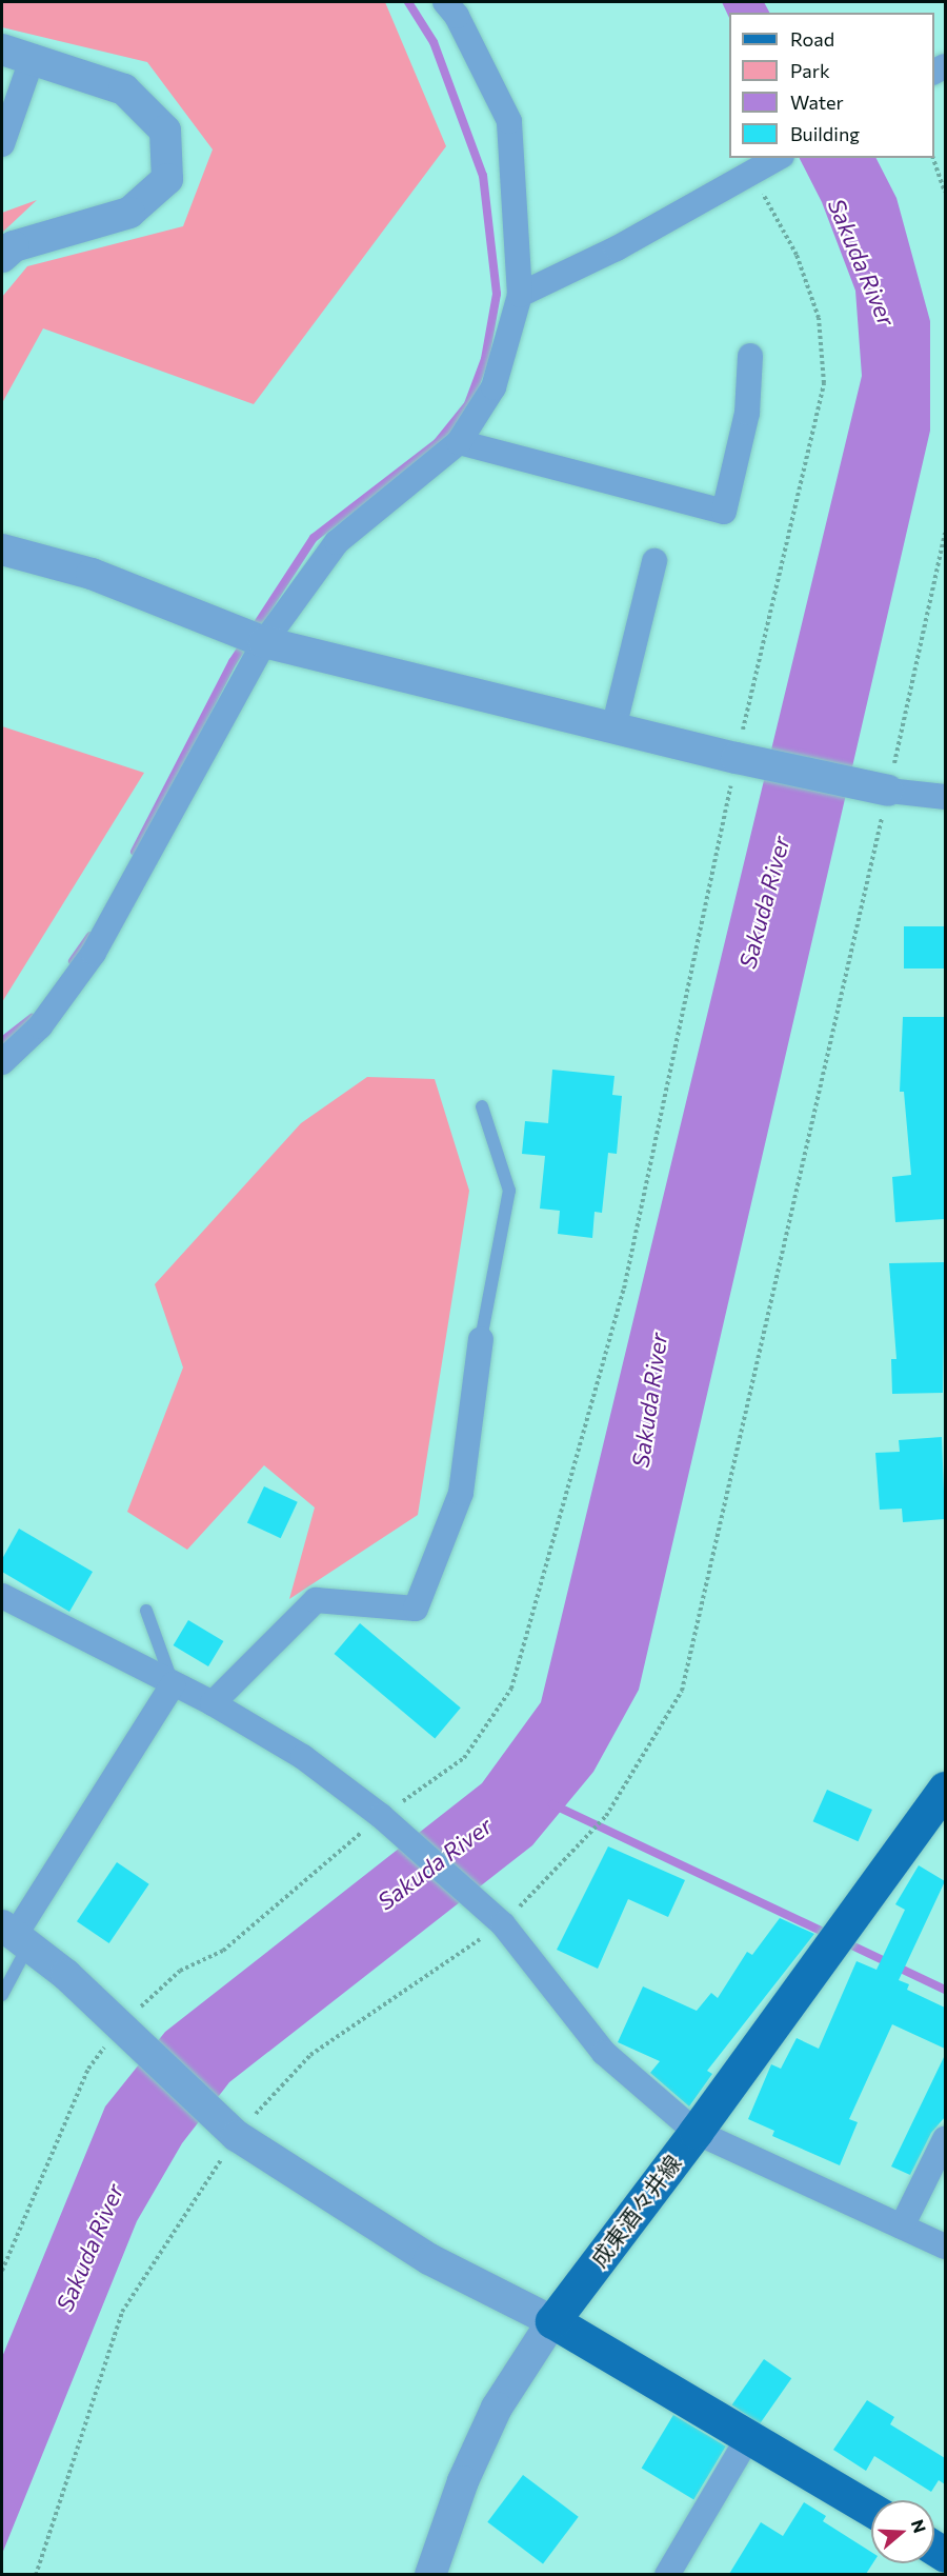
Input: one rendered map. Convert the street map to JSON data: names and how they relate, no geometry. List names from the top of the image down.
{
  "streets": {
    "main road": ["成東酒々井線"]
  },
  "water": ["Sakuda River"],
  "legend": [
    "Road",
    "Park",
    "Water",
    "Building"
  ],
  "north": "right"
}
